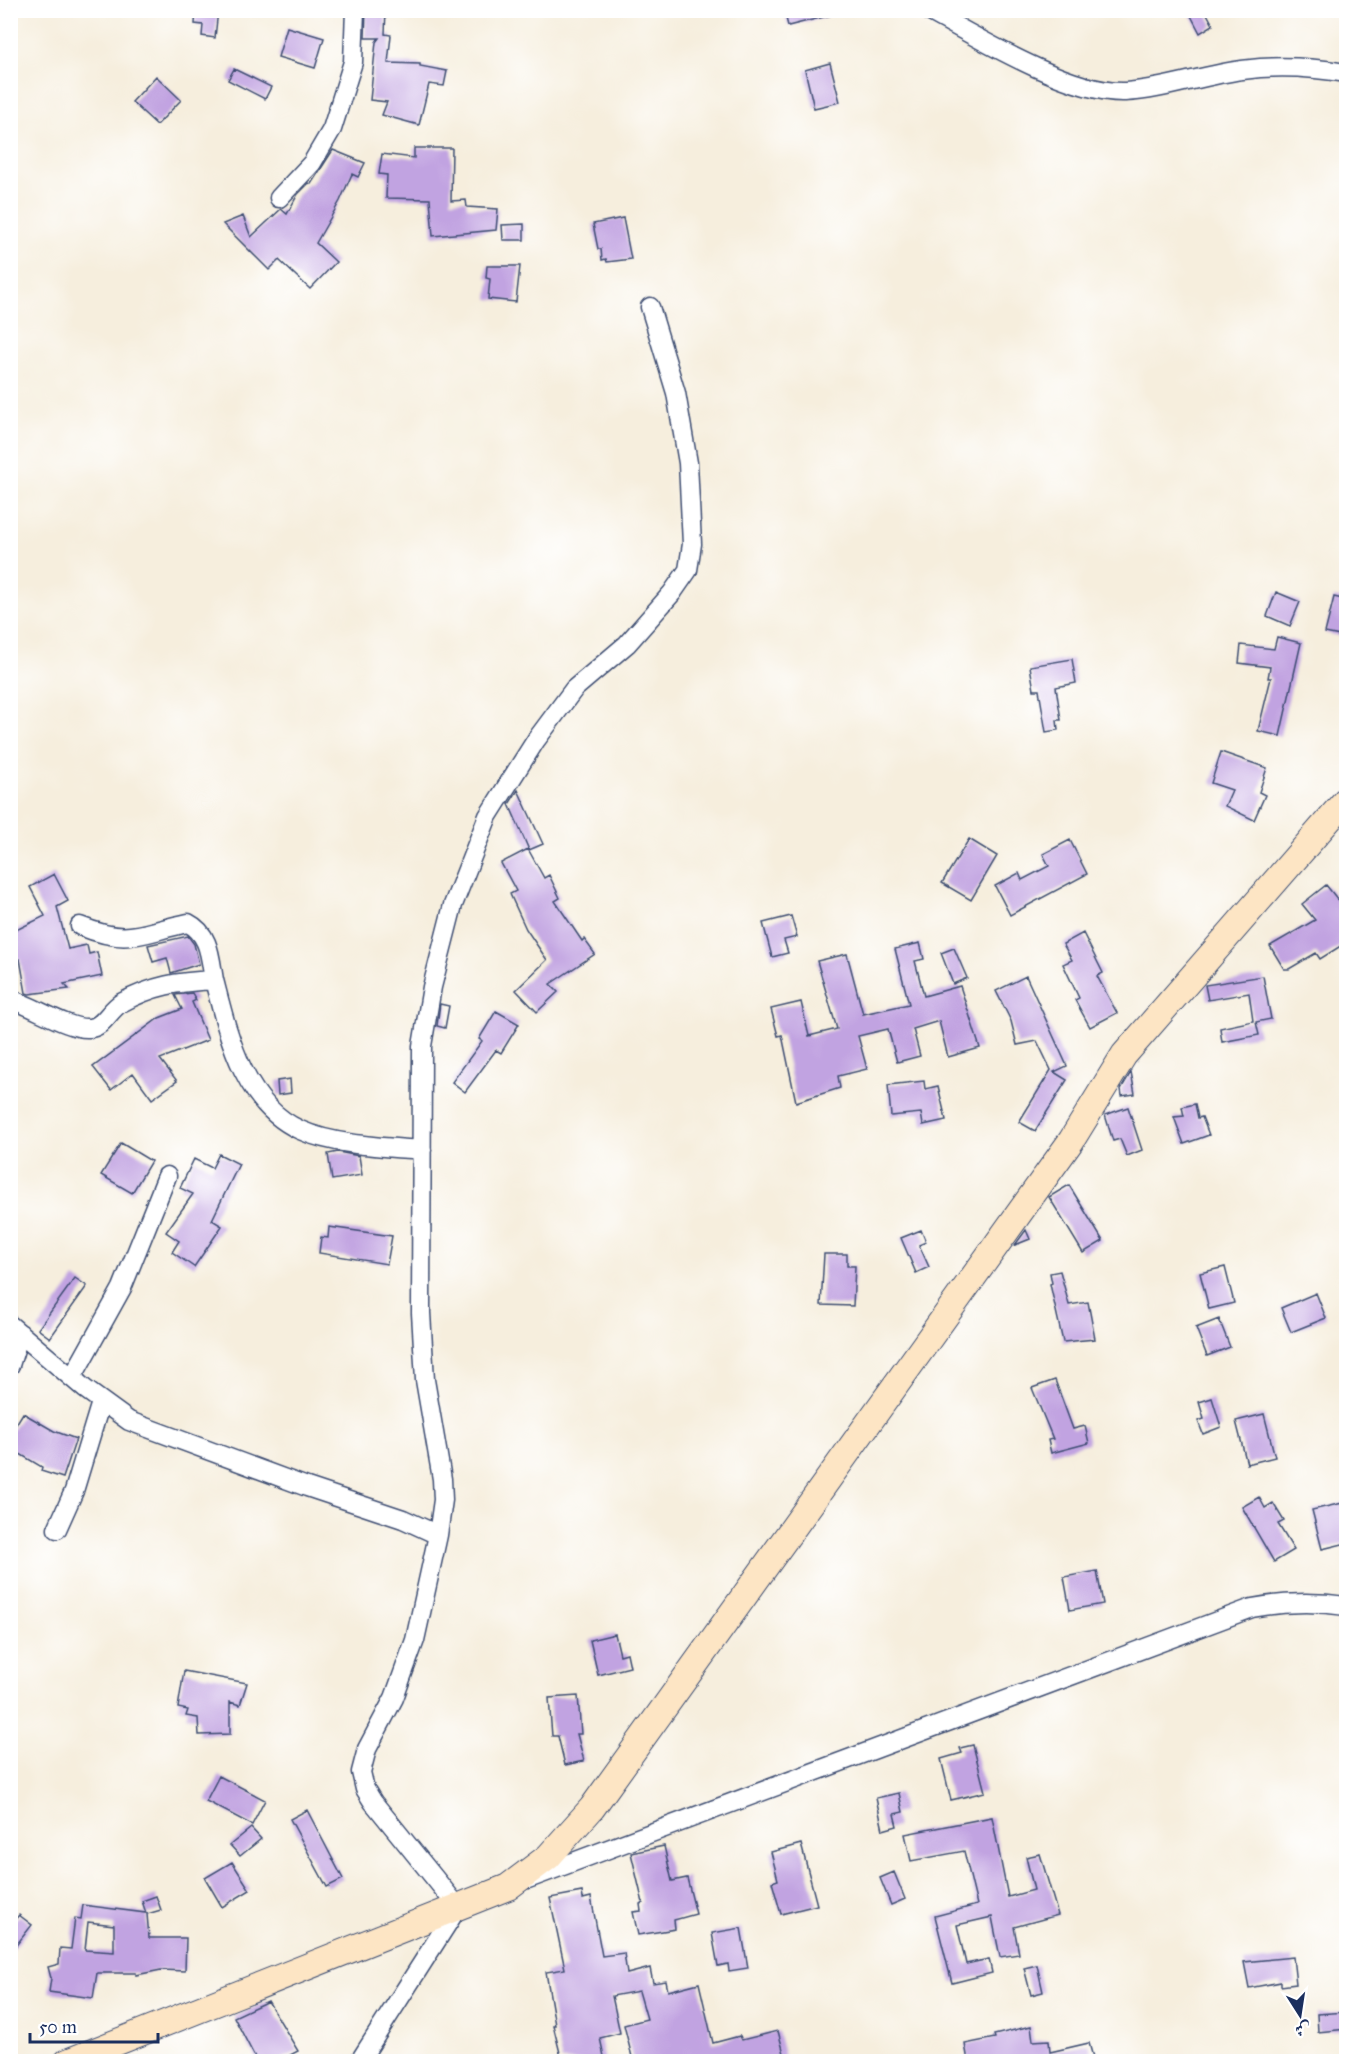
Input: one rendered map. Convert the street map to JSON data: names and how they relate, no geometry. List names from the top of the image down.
{
  "scale_bar": "50 m",
  "north": "bottom"
}
